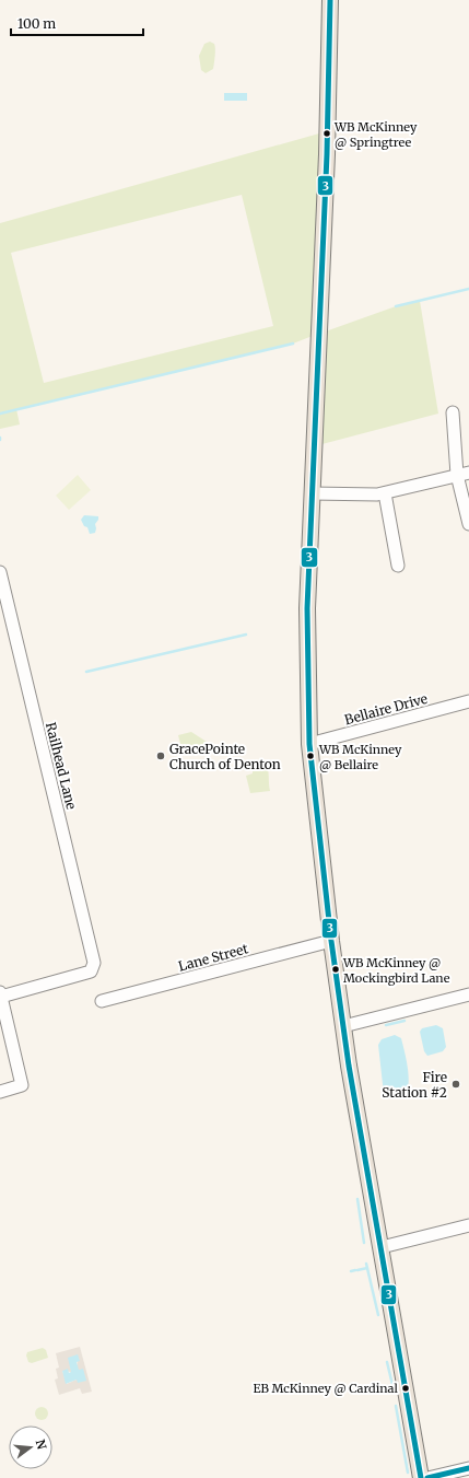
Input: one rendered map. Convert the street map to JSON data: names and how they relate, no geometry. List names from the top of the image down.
{
  "streets": {
    "street": ["Bellaire Drive", "Railhead Lane", "Lane Street"]
  },
  "places": [
    "WB McKinney @ Springtree",
    "GracePointe Church of Denton",
    "WB McKinney @ Bellaire",
    "WB McKinney @ Mockingbird Lane",
    "Fire Station #2",
    "EB McKinney @ Cardinal"
  ],
  "lines": ["transit line 3"],
  "scale_bar": "100 m",
  "north": "right"
}
